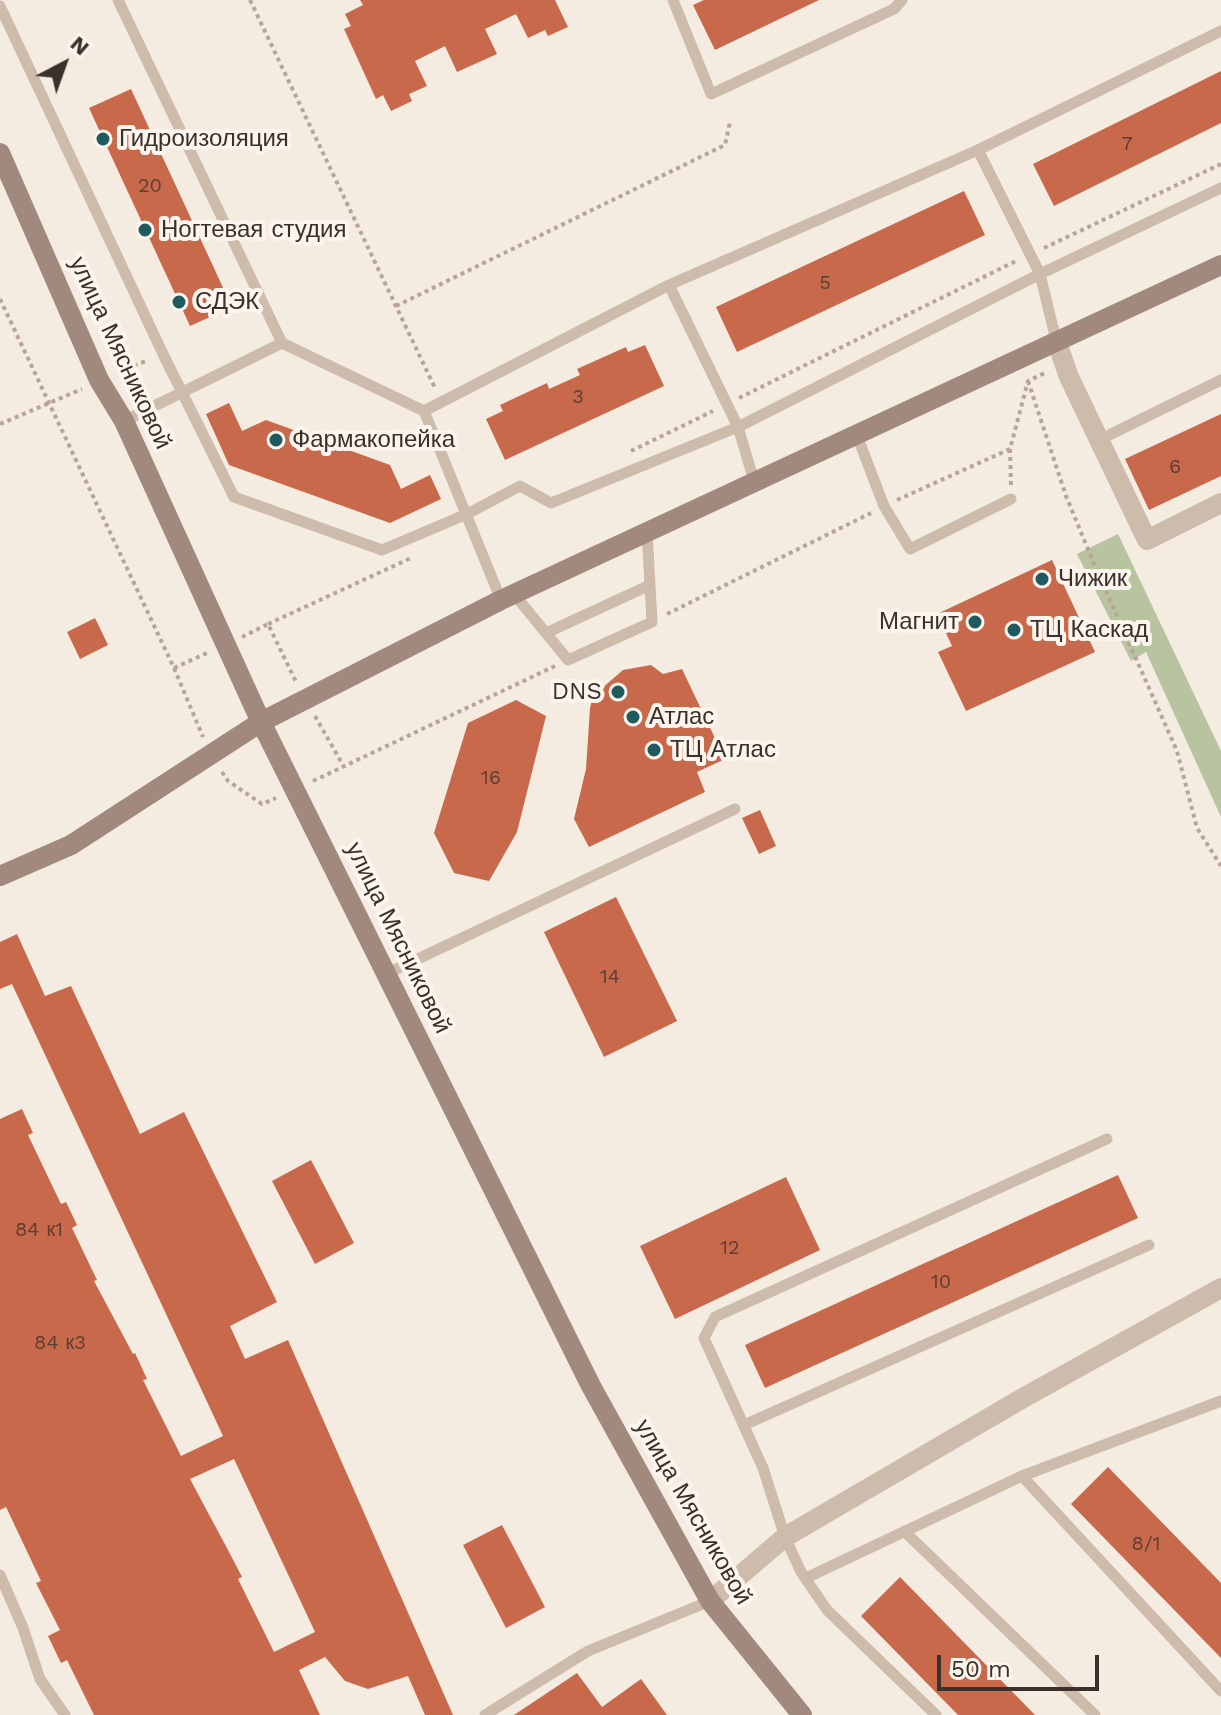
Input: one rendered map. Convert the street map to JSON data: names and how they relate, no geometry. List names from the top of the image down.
{
  "streets": {
    "street": ["улица Мясниковой"]
  },
  "places": [
    "Гидроизоляция",
    "Ногтевая студия",
    "СДЭК",
    "Фармакопейка",
    "Чижик",
    "Магнит",
    "ТЦ Каскад",
    "DNS",
    "Атлас",
    "ТЦ Атлас"
  ],
  "house_numbers": [
    "7",
    "20",
    "5",
    "3",
    "6",
    "16",
    "14",
    "84 к1",
    "12",
    "10",
    "84 к3",
    "8/1"
  ],
  "scale_bar": "50 m",
  "north": "top right"
}
